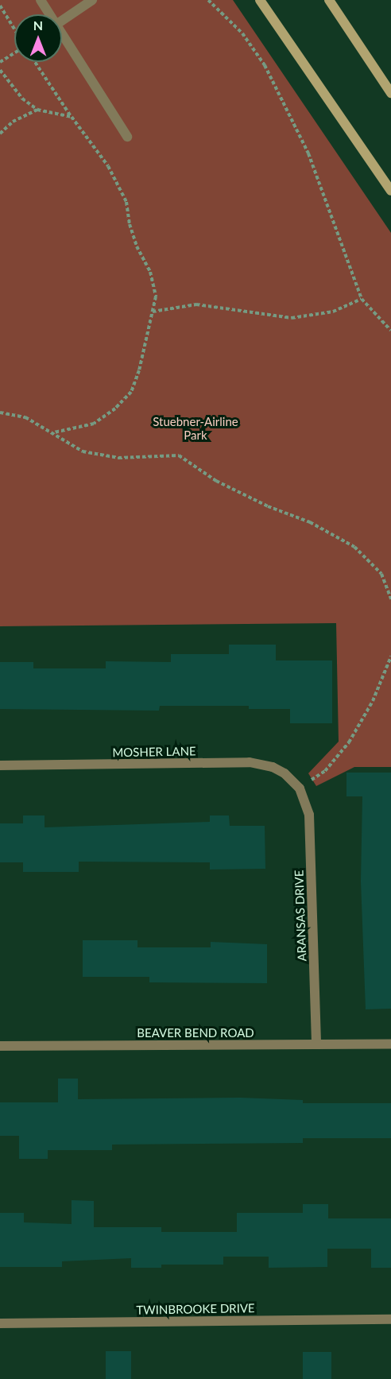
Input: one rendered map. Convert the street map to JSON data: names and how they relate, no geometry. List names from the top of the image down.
{
  "streets": {
    "street": [
      "MOSHER LANE",
      "ARANSAS DRIVE",
      "BEAVER BEND ROAD",
      "TWINBROOKE DRIVE"
    ]
  },
  "crossings": [
    ["MOSHER LANE", "ARANSAS DRIVE"],
    ["ARANSAS DRIVE", "BEAVER BEND ROAD"]
  ],
  "parks": ["Stuebner-Airline Park"],
  "north": "top"
}
